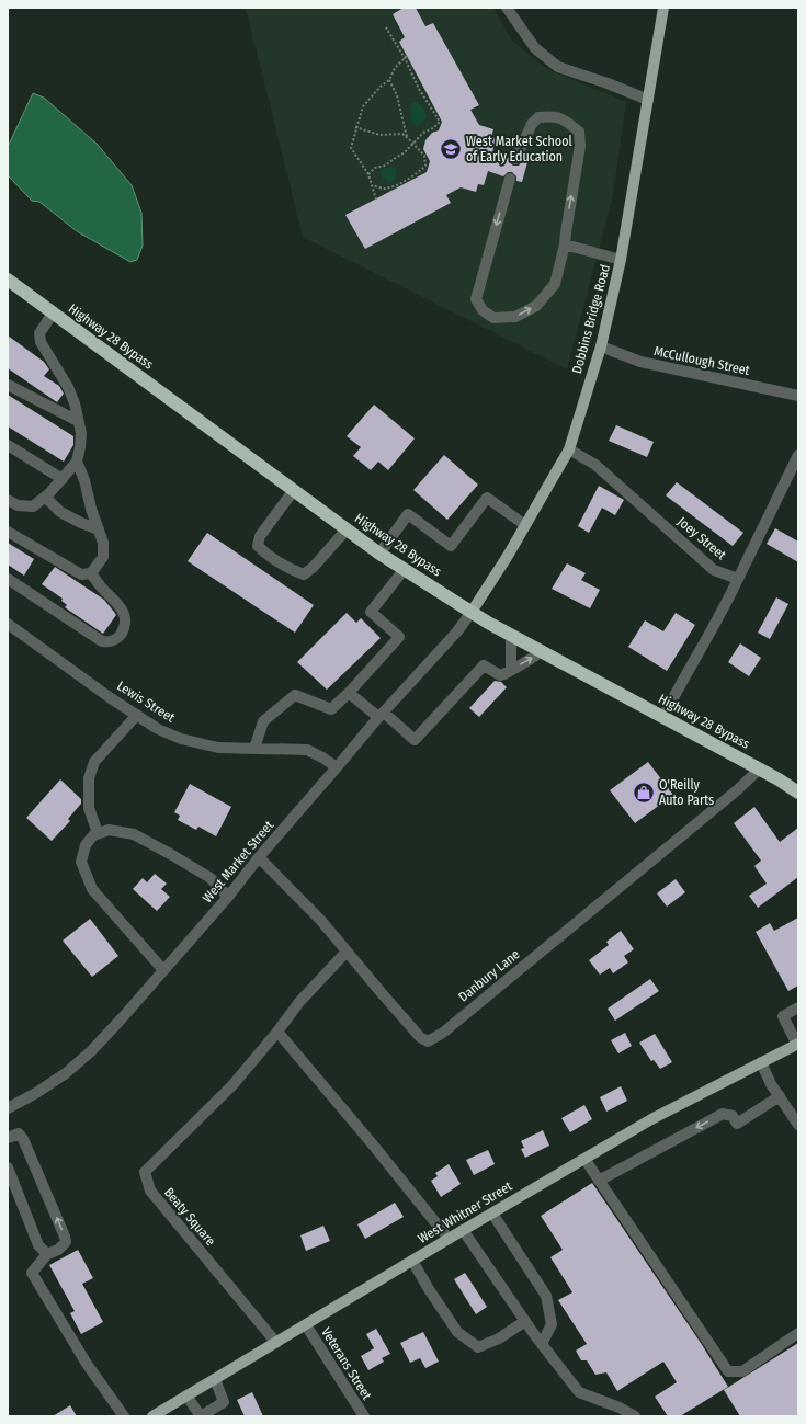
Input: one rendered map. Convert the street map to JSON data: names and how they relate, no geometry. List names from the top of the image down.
{
  "streets": {
    "highway": ["Highway 28 Bypass"],
    "main road": ["Dobbins Bridge Road", "West Whitner Street"],
    "street": [
      "McCullough Street",
      "Joey Street",
      "Lewis Street",
      "West Market Street",
      "Danbury Lane",
      "Beaty Square",
      "Veterans Street"
    ]
  },
  "crossings": [
    ["Dobbins Bridge Road", "Highway 28 Bypass"],
    ["Dobbins Bridge Road", "McCullough Street"],
    ["Dobbins Bridge Road", "Joey Street"],
    ["Dobbins Bridge Road", "West Market Street"],
    ["Highway 28 Bypass", "West Market Street"],
    ["Highway 28 Bypass", "Danbury Lane"],
    ["Lewis Street", "West Market Street"],
    ["West Market Street", "Danbury Lane"],
    ["Danbury Lane", "Beaty Square"],
    ["West Whitner Street", "Beaty Square"],
    ["West Whitner Street", "Veterans Street"]
  ],
  "places": {
    "school or university": ["West Market School of Early Education"],
    "shop": ["O'Reilly Auto Parts"]
  }
}
